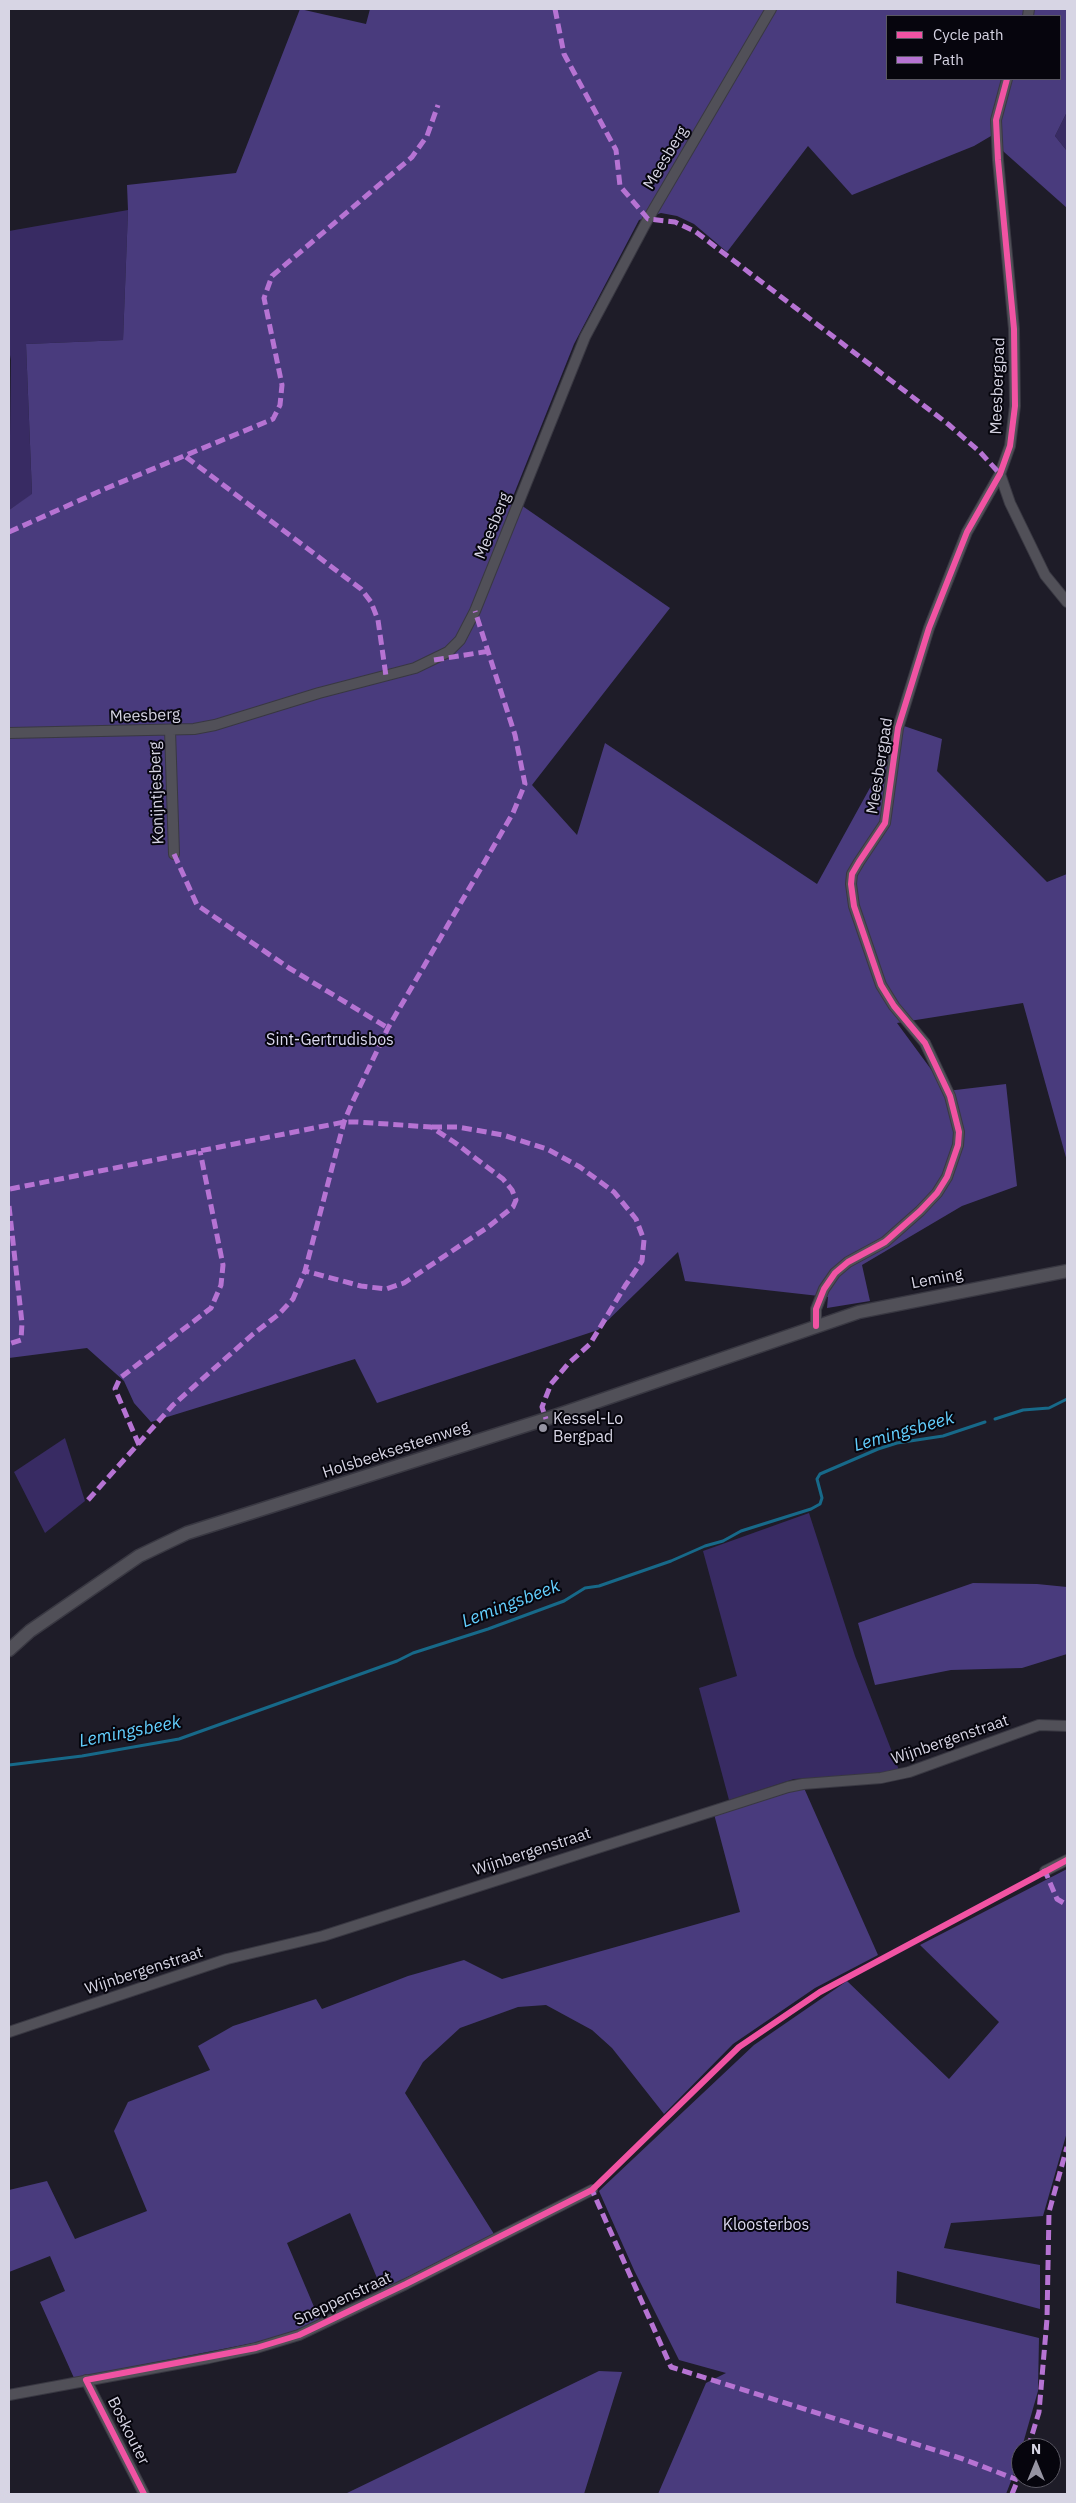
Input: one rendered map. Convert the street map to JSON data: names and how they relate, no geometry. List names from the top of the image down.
{
  "streets": {
    "street": [
      "Meesberg",
      "Meesbergpad",
      "Konijntjesberg",
      "Leming",
      "Holsbeeksesteenweg",
      "Wijnbergenstraat",
      "Sneppenstraat",
      "Boskouter"
    ]
  },
  "crossings": [
    ["Meesberg", "Konijntjesberg"],
    ["Meesbergpad", "Leming"],
    ["Meesbergpad", "Holsbeeksesteenweg"],
    ["Leming", "Holsbeeksesteenweg"],
    ["Sneppenstraat", "Boskouter"]
  ],
  "water": ["Lemingsbeek"],
  "parks": ["Sint-Gertrudisbos", "Kloosterbos"],
  "places": ["Kessel-Lo Bergpad"],
  "legend": ["Cycle path", "Path"],
  "north": "top"
}
